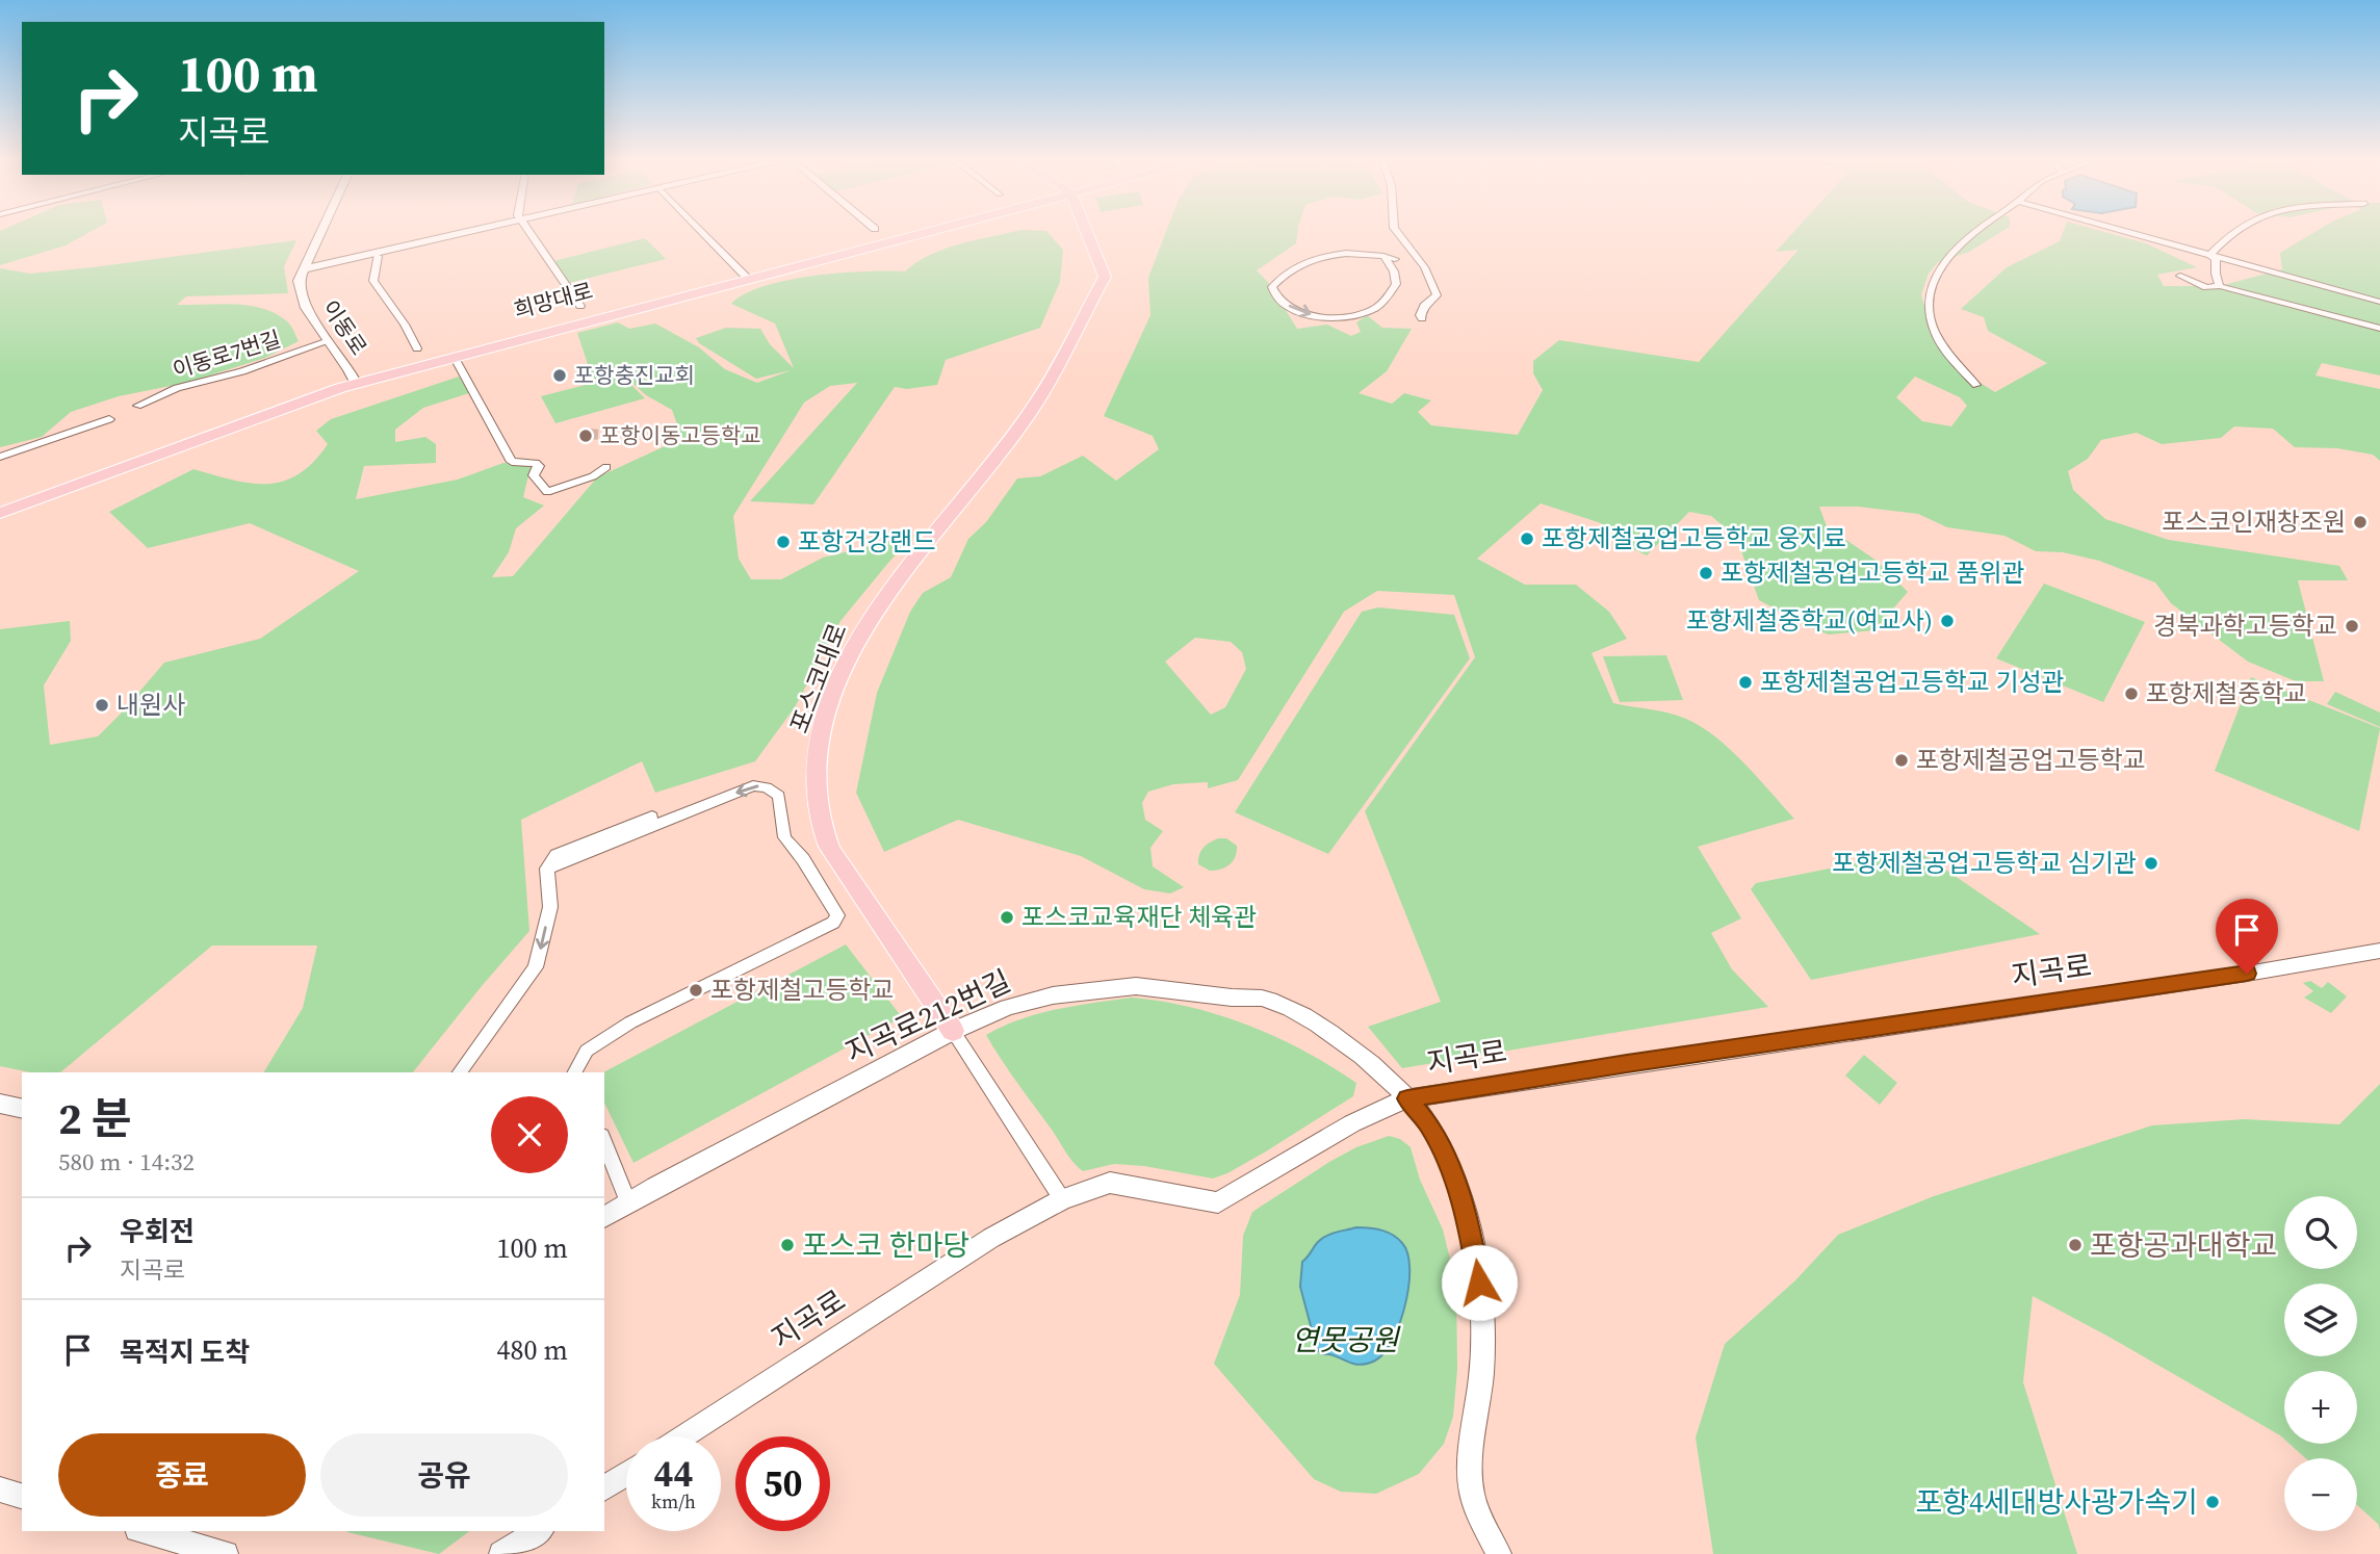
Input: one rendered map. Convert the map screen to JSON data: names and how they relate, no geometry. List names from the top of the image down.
{
  "streets": {
    "main road": [
      "희망대로",
      "이동로",
      "포스코대로",
      "지곡로",
      "지곡로212번길"
    ],
    "street": ["이동로7번길"]
  },
  "crossings": [
    ["희망대로", "이동로"],
    ["이동로", "이동로7번길"],
    ["포스코대로", "지곡로"],
    ["포스코대로", "지곡로212번길"],
    ["지곡로", "지곡로212번길"]
  ],
  "parks": ["연못공원"],
  "places": [
    "포항충진교회",
    "포항이동고등학교",
    "포스코인재창조원",
    "포항제철공업고등학교 웅지료",
    "포항건강랜드",
    "포항제철공업고등학교 품위관",
    "포항제철중학교(여교사)",
    "경북과학고등학교",
    "포항제철공업고등학교 기성관",
    "포항제철중학교",
    "내원사",
    "포항제철공업고등학교",
    "포항제철공업고등학교 심기관",
    "포스코교육재단 체육관",
    "포항제철고등학교",
    "포스코 한마당",
    "포항공과대학교",
    "포항4세대방사광가속기"
  ],
  "page": {
    "turn": ["100 m", "지곡로"],
    "heading": ["2 분", "580 m · 14:32"],
    "map_buttons": ["+", "−"],
    "list": [
      {
        "name": "우회전",
        "note": "지곡로",
        "value": "100 m"
      },
      {
        "name": "목적지 도착",
        "value": "480 m"
      }
    ],
    "buttons": ["종료", "공유"],
    "speed": "44 km/h",
    "limit": "50"
  }
}
